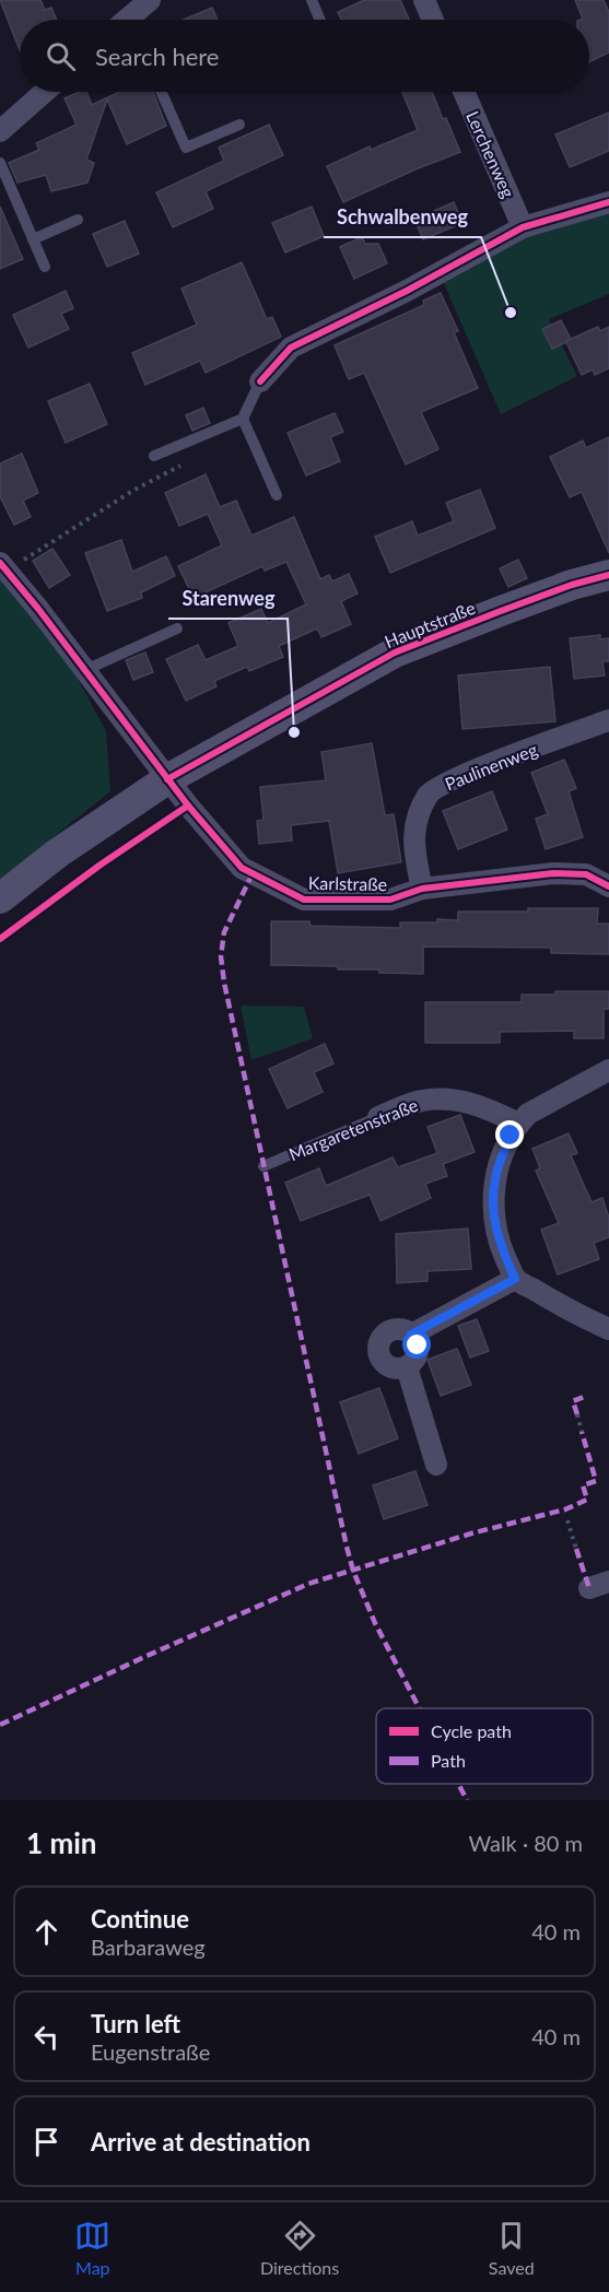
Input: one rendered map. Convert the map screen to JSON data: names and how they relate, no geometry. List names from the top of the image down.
{
  "streets": {
    "street": [
      "Lerchenweg",
      "Hauptstraße",
      "Paulinenweg",
      "Karlstraße",
      "Margaretenstraße"
    ]
  },
  "crossings": [
    ["Hauptstraße", "Karlstraße"],
    ["Paulinenweg", "Karlstraße"]
  ],
  "places": ["Schwalbenweg", "Starenweg"],
  "legend": ["Cycle path", "Path"],
  "page": {
    "search": "Search here",
    "heading": ["1 min", "Walk · 80 m"],
    "list": [
      ["Continue", "Barbaraweg", "40 m"],
      ["Turn left", "Eugenstraße", "40 m"],
      "Arrive at destination"
    ],
    "nav": ["Map", "Directions", "Saved"]
  }
}
